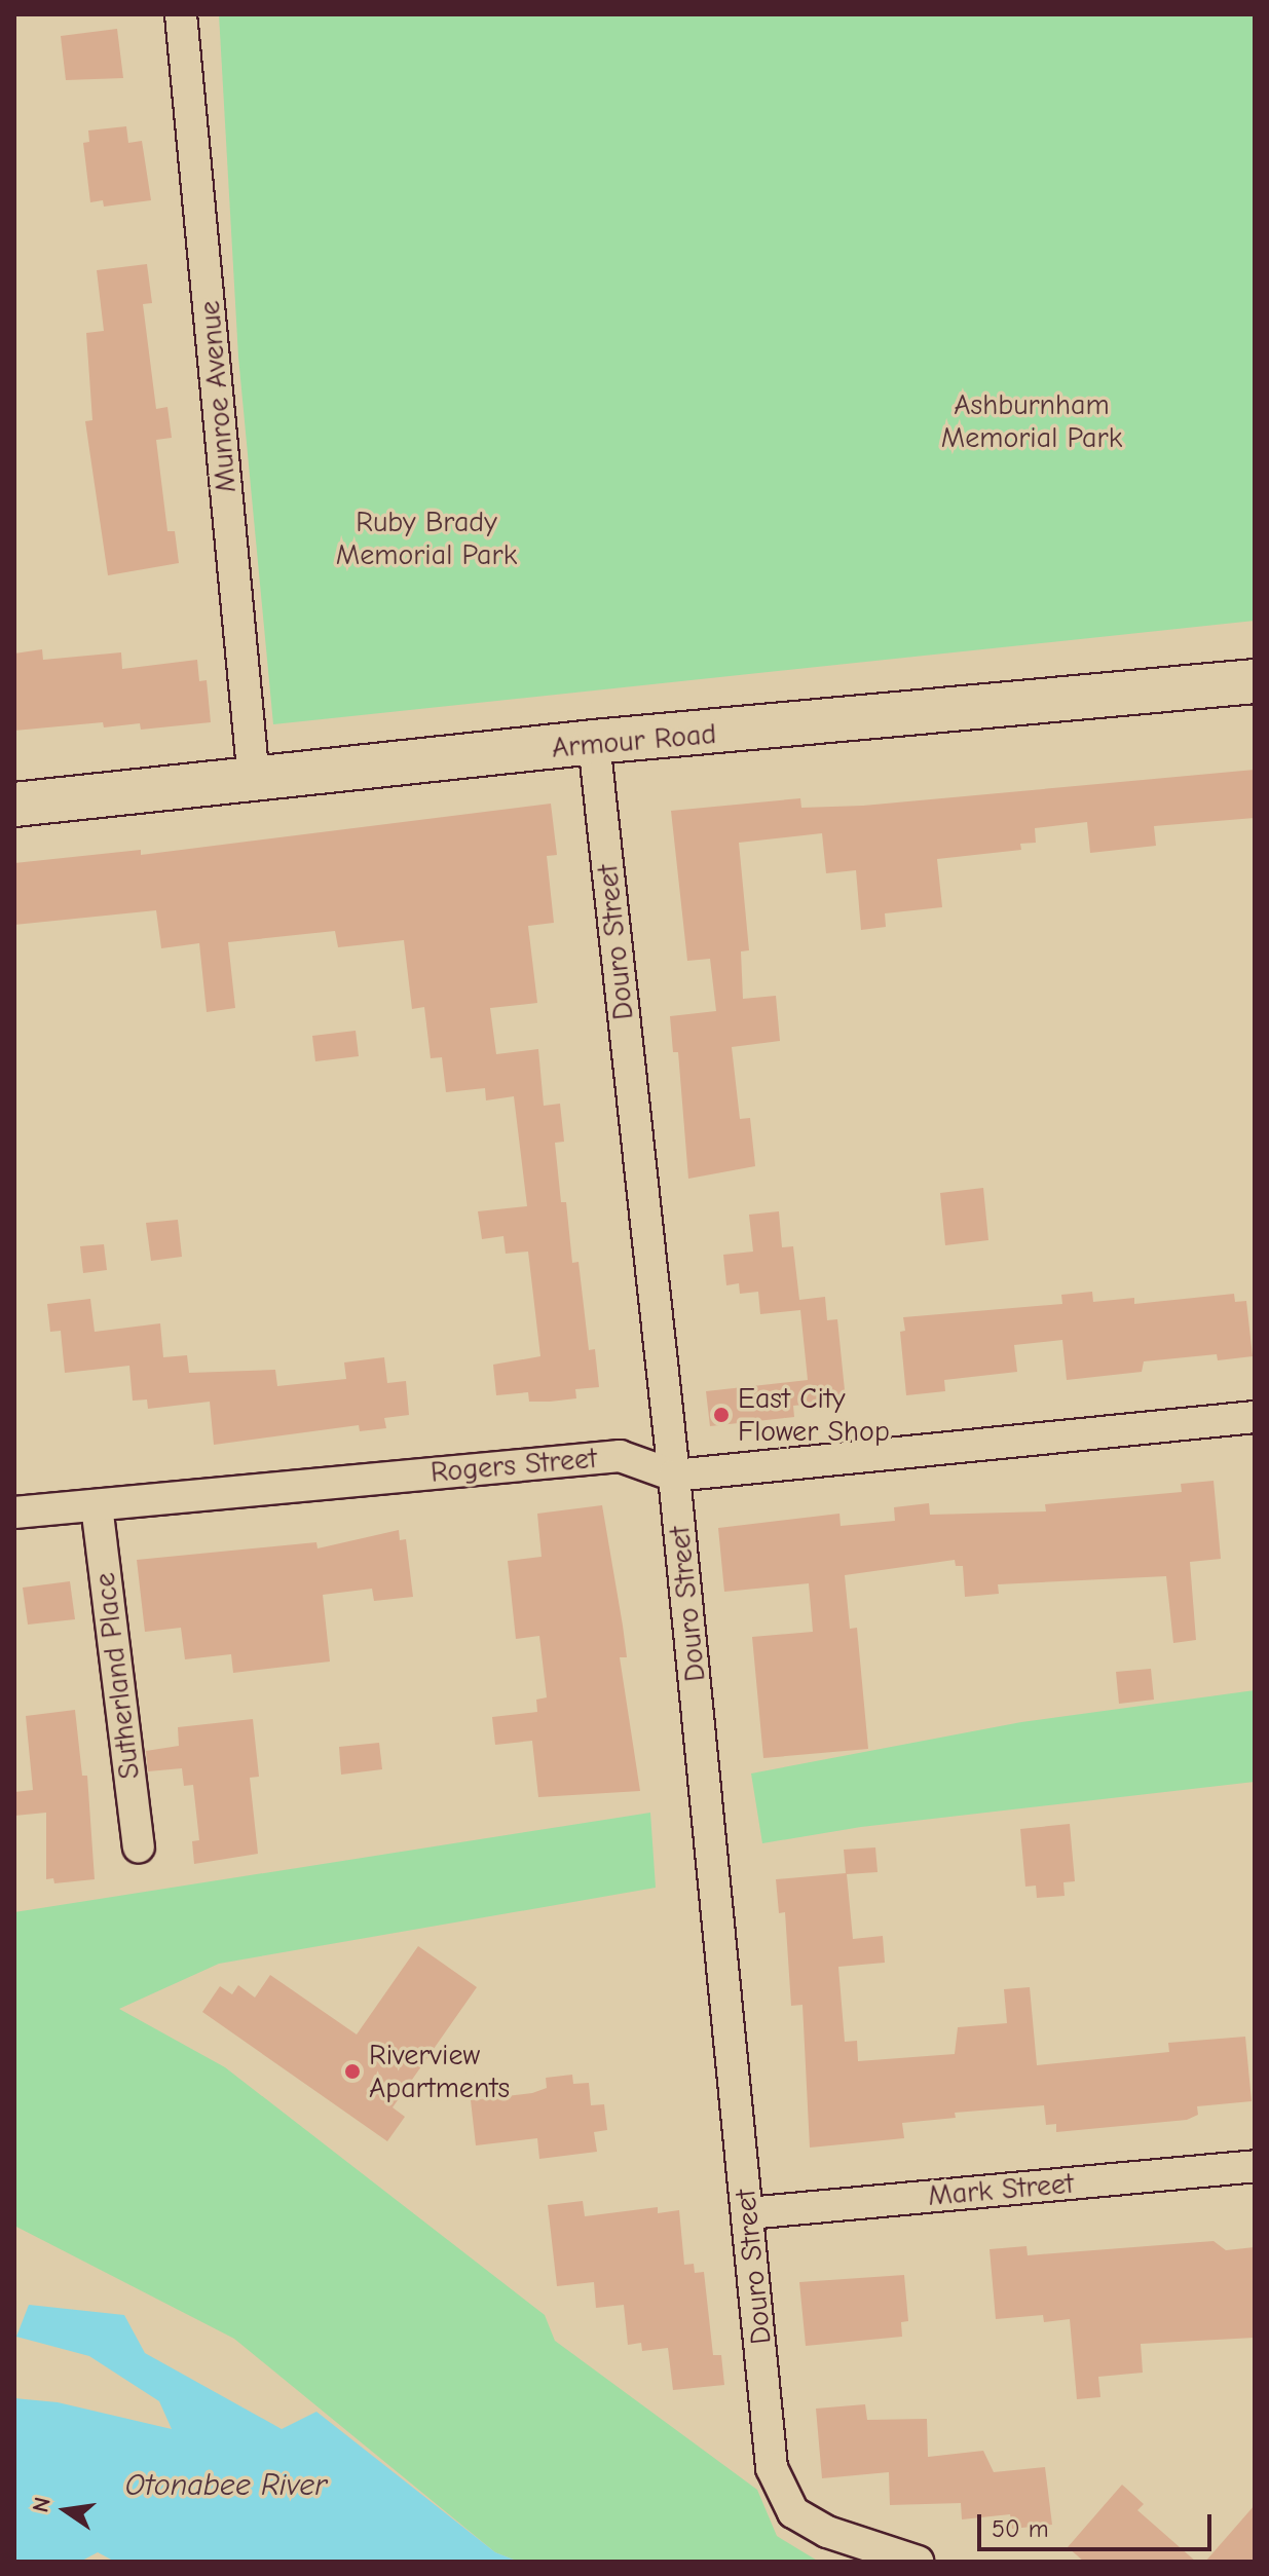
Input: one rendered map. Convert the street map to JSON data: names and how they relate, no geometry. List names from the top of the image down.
{
  "streets": {
    "main road": ["Armour Road"],
    "street": [
      "Munroe Avenue",
      "Douro Street",
      "Rogers Street",
      "Sutherland Place",
      "Mark Street"
    ]
  },
  "crossings": [
    ["Munroe Avenue", "Armour Road"],
    ["Armour Road", "Douro Street"],
    ["Douro Street", "Rogers Street"],
    ["Douro Street", "Mark Street"],
    ["Rogers Street", "Sutherland Place"]
  ],
  "water": ["Otonabee River"],
  "parks": ["Ashburnham Memorial Park", "Ruby Brady Memorial Park"],
  "places": ["East City Flower Shop", "Riverview Apartments"],
  "scale_bar": "50 m",
  "north": "left"
}
